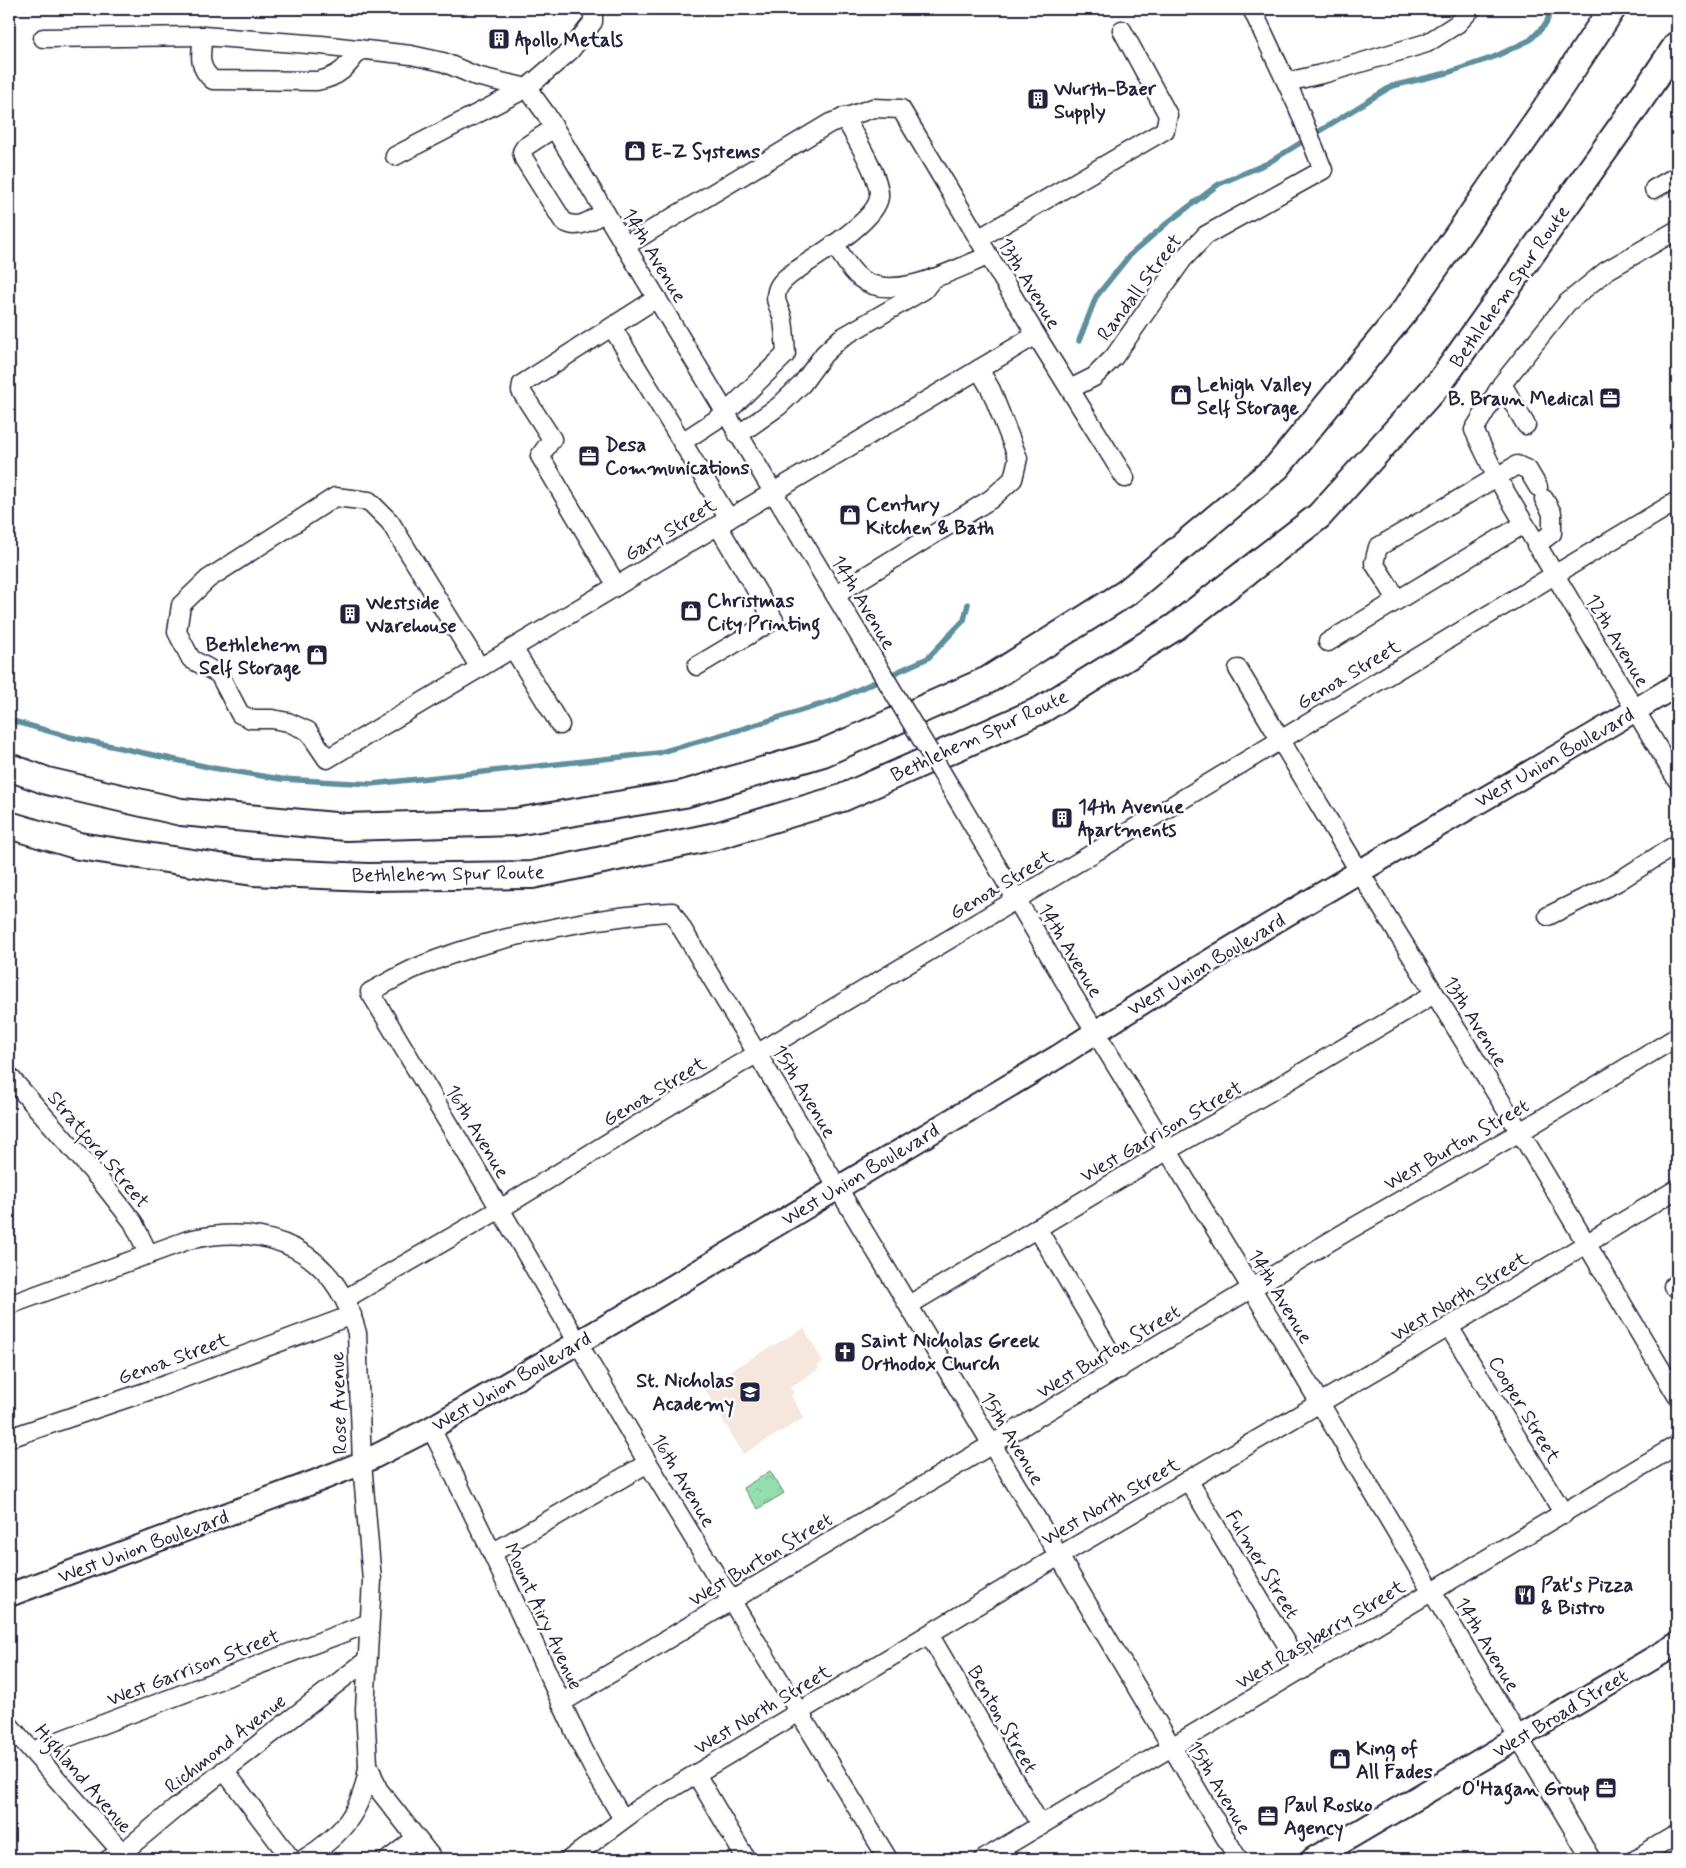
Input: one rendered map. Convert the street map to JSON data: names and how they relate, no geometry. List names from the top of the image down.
{
  "streets": {
    "highway": ["Bethlehem Spur Route"],
    "main road": ["West Union Boulevard", "West Broad Street"],
    "street": [
      "14th Avenue",
      "13th Avenue",
      "Randall Street",
      "Gary Street",
      "12th Avenue",
      "Genoa Street",
      "15th Avenue",
      "16th Avenue",
      "West Garrison Street",
      "West Burton Street",
      "Stratford Street",
      "West North Street",
      "Rose Avenue",
      "Cooper Street",
      "Fulmer Street",
      "Mount Airy Avenue",
      "West Raspberry Street",
      "Benton Street",
      "Richmond Avenue",
      "Highland Avenue"
    ]
  },
  "crossings": [
    ["14th Avenue", "Gary Street"],
    ["14th Avenue", "Genoa Street"],
    ["14th Avenue", "West Union Boulevard"],
    ["14th Avenue", "West Garrison Street"],
    ["14th Avenue", "West Burton Street"],
    ["14th Avenue", "West North Street"],
    ["14th Avenue", "West Raspberry Street"],
    ["14th Avenue", "West Broad Street"],
    ["13th Avenue", "Randall Street"],
    ["13th Avenue", "Gary Street"],
    ["13th Avenue", "Genoa Street"],
    ["13th Avenue", "West Union Boulevard"],
    ["13th Avenue", "West Garrison Street"],
    ["13th Avenue", "West Burton Street"],
    ["13th Avenue", "West North Street"],
    ["12th Avenue", "Genoa Street"],
    ["12th Avenue", "West Union Boulevard"],
    ["Genoa Street", "15th Avenue"],
    ["Genoa Street", "16th Avenue"],
    ["Genoa Street", "Rose Avenue"],
    ["West Union Boulevard", "15th Avenue"],
    ["West Union Boulevard", "16th Avenue"],
    ["West Union Boulevard", "Rose Avenue"],
    ["West Union Boulevard", "Mount Airy Avenue"],
    ["15th Avenue", "16th Avenue"],
    ["15th Avenue", "West Garrison Street"],
    ["15th Avenue", "West Burton Street"],
    ["15th Avenue", "West North Street"],
    ["15th Avenue", "West Raspberry Street"],
    ["16th Avenue", "West Burton Street"],
    ["16th Avenue", "West North Street"],
    ["West Garrison Street", "Rose Avenue"],
    ["West Garrison Street", "Highland Avenue"],
    ["West Burton Street", "Mount Airy Avenue"],
    ["Stratford Street", "Rose Avenue"],
    ["West North Street", "Cooper Street"],
    ["West North Street", "Fulmer Street"],
    ["West North Street", "Mount Airy Avenue"],
    ["West North Street", "Benton Street"],
    ["Rose Avenue", "Richmond Avenue"],
    ["Cooper Street", "West Raspberry Street"],
    ["Fulmer Street", "West Raspberry Street"],
    ["West Raspberry Street", "Benton Street"],
    ["Richmond Avenue", "Highland Avenue"]
  ],
  "places": {
    "building": [
      "Apollo Metals",
      "Wurth-Baer Supply",
      "Westside Warehouse",
      "14th Avenue Apartments"
    ],
    "shop": [
      "E-Z Systems",
      "Lehigh Valley Self Storage",
      "Century Kitchen & Bath",
      "Christmas City Printing",
      "Bethlehem Self Storage",
      "King of All Fades"
    ],
    "office": [
      "B. Braun Medical",
      "Desa Communications",
      "O'Hagan Group",
      "Paul Rosko Agency"
    ],
    "church": ["Saint Nicholas Greek Orthodox Church"],
    "school or university": ["St. Nicholas Academy"],
    "restaurant": ["Pat's Pizza & Bistro"]
  }
}
